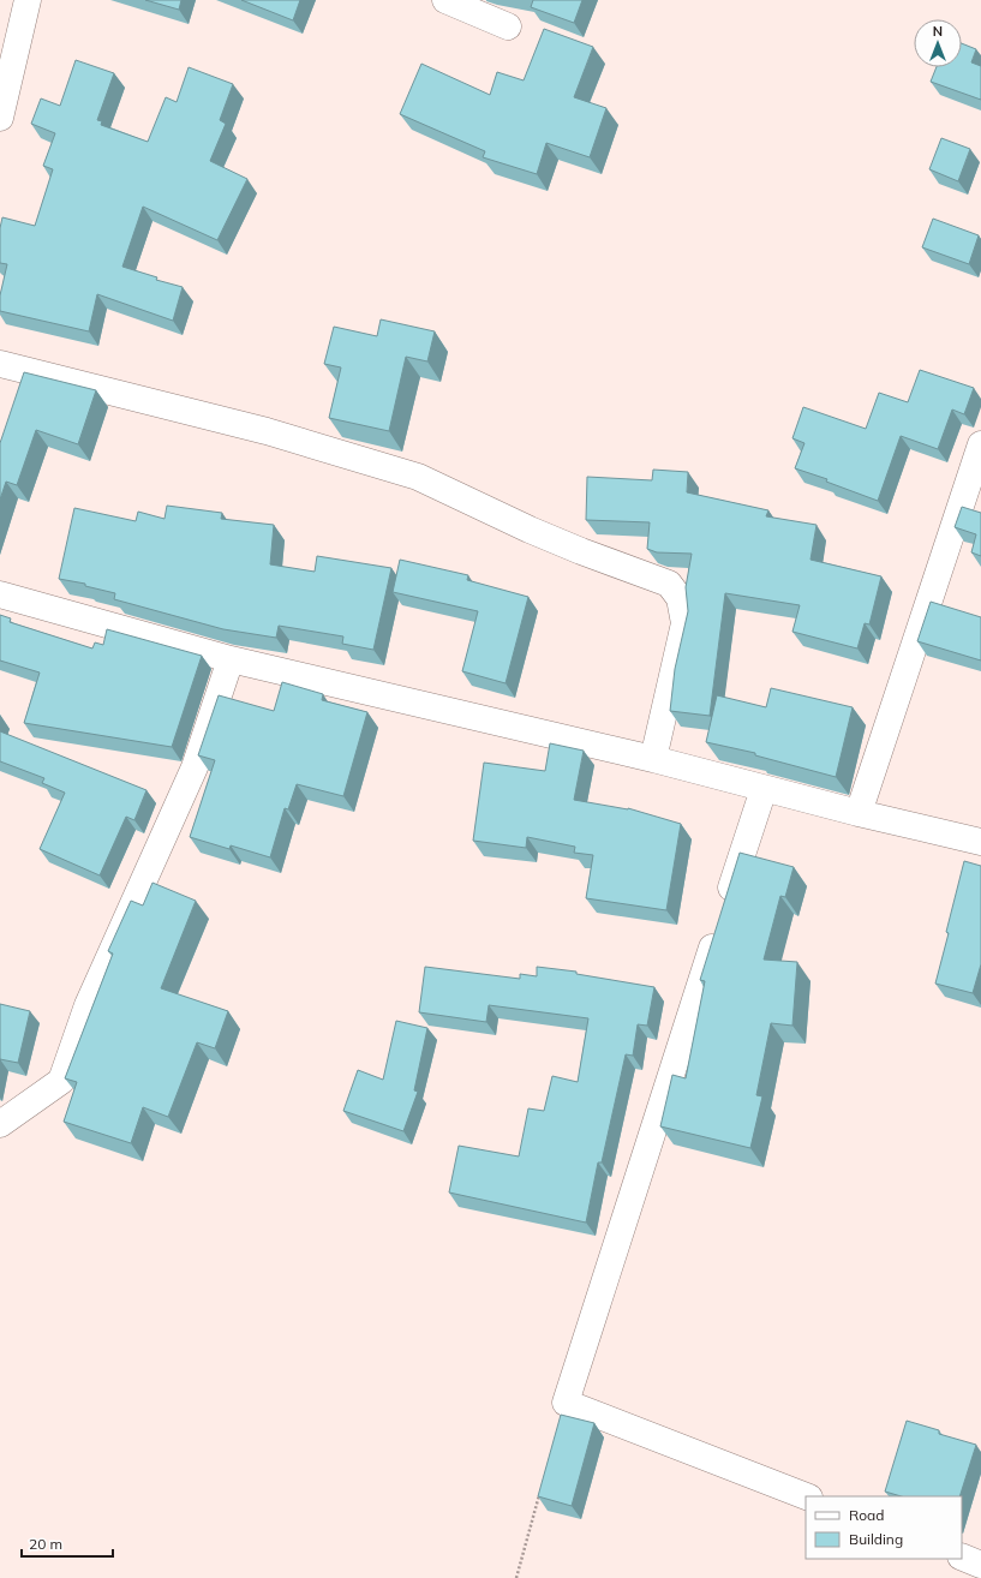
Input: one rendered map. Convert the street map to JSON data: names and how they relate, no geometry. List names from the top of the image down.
{
  "legend": ["Road", "Building"],
  "scale_bar": "20 m",
  "north": "top"
}
